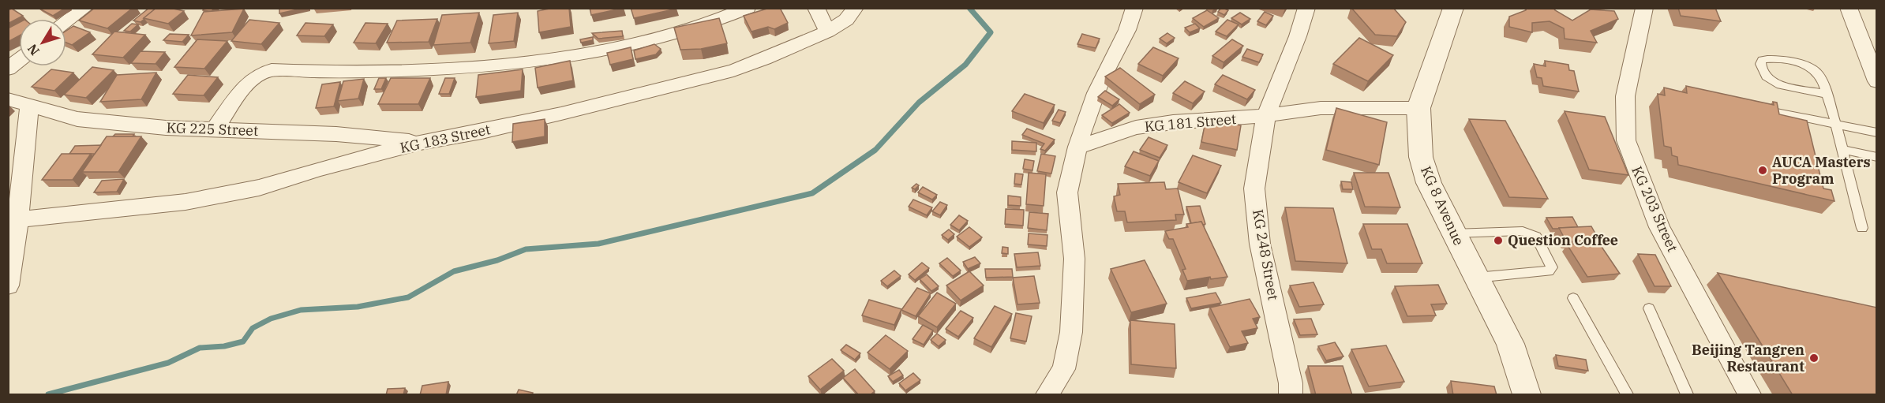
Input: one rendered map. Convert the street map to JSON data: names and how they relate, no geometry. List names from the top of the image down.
{
  "streets": {
    "street": [
      "KG 181 Street",
      "KG 225 Street",
      "KG 183 Street",
      "KG 8 Avenue",
      "KG 203 Street",
      "KG 248 Street"
    ]
  },
  "crossings": [
    ["KG 181 Street", "KG 8 Avenue"],
    ["KG 181 Street", "KG 248 Street"],
    ["KG 225 Street", "KG 183 Street"]
  ],
  "places": ["AUCA Masters Program", "Question Coffee", "Beijing Tangren Restaurant"],
  "north": "bottom left"
}
